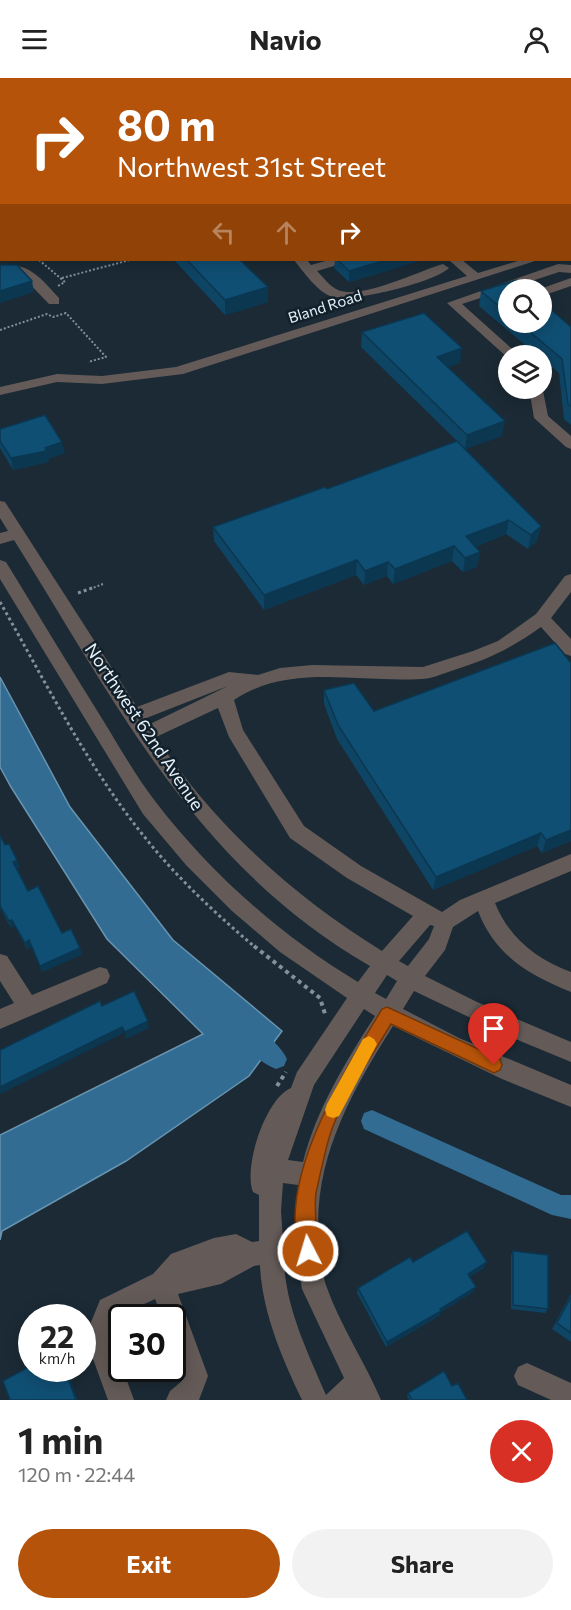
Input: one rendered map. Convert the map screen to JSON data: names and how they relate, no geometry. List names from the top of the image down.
{
  "streets": {
    "street": ["Bland Road", "Northwest 62nd Avenue"]
  },
  "page": {
    "header": "Navio",
    "turn": ["80 m", "Northwest 31st Street"],
    "speed": "22 km/h",
    "limit": "30",
    "heading": ["1 min", "120 m · 22:44"],
    "buttons": ["Exit", "Share"]
  }
}
